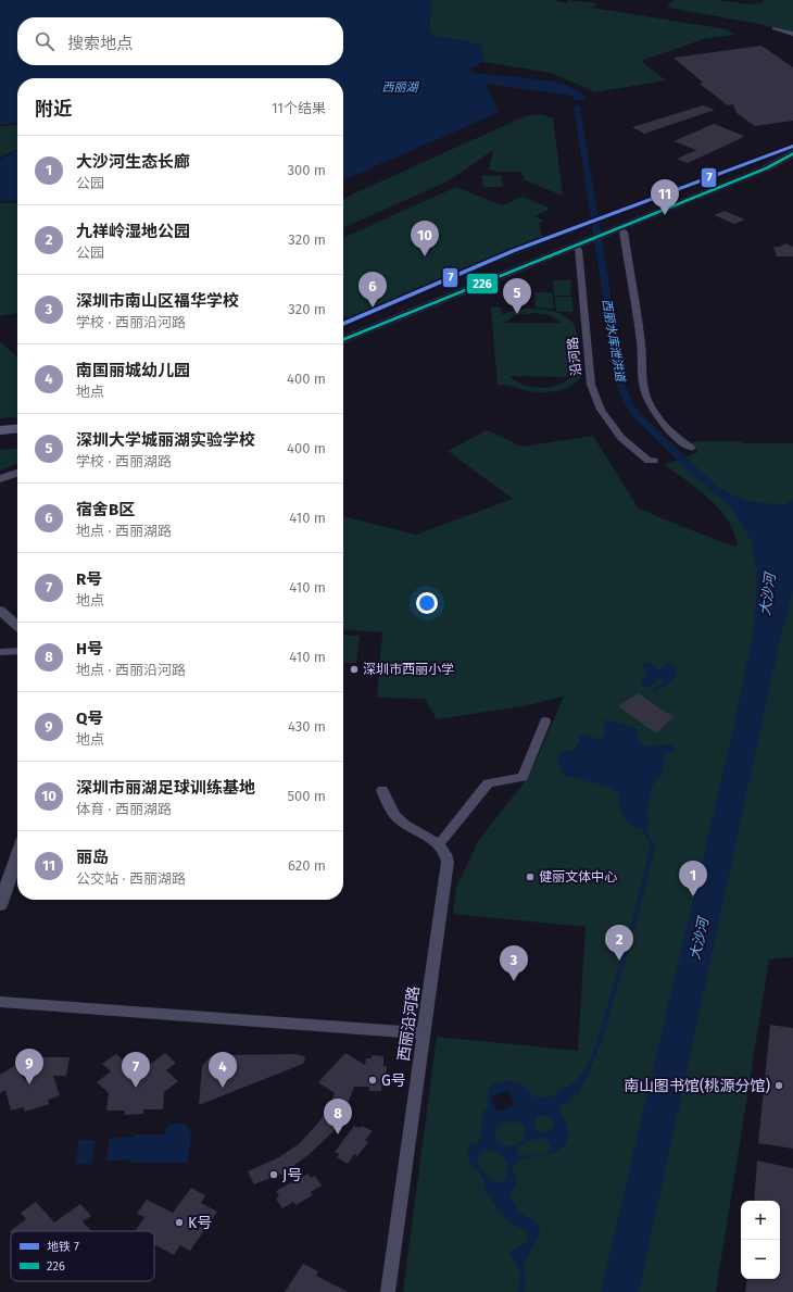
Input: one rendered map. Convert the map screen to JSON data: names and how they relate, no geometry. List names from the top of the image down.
{
  "streets": {
    "street": ["沿河路", "西丽沿河路"]
  },
  "water": ["西丽湖", "西丽水库泄洪道", "大沙河"],
  "places": [
    "深圳市西丽小学",
    "健丽文体中心",
    "G号",
    "南山图书馆(桃源分馆)",
    "J号",
    "K号"
  ],
  "lines": ["metro line 7", "transit line 226"],
  "legend": ["地铁 7", "226"],
  "page": {
    "search": "搜索地点",
    "heading": ["附近", "11个结果"],
    "list": [
      {
        "mark": "1",
        "name": "大沙河生态长廊",
        "note": "公园",
        "value": "300 m"
      },
      {
        "mark": "2",
        "name": "九祥岭湿地公园",
        "note": "公园",
        "value": "320 m"
      },
      {
        "mark": "3",
        "name": "深圳市南山区福华学校",
        "note": "学校 · 西丽沿河路",
        "value": "320 m"
      },
      {
        "mark": "4",
        "name": "南国丽城幼儿园",
        "note": "地点",
        "value": "400 m"
      },
      {
        "mark": "5",
        "name": "深圳大学城丽湖实验学校",
        "note": "学校 · 西丽湖路",
        "value": "400 m"
      },
      {
        "mark": "6",
        "name": "宿舍B区",
        "note": "地点 · 西丽湖路",
        "value": "410 m"
      },
      {
        "mark": "7",
        "name": "R号",
        "note": "地点",
        "value": "410 m"
      },
      {
        "mark": "8",
        "name": "H号",
        "note": "地点 · 西丽沿河路",
        "value": "410 m"
      },
      {
        "mark": "9",
        "name": "Q号",
        "note": "地点",
        "value": "430 m"
      },
      {
        "mark": "10",
        "name": "深圳市丽湖足球训练基地",
        "note": "体育 · 西丽湖路",
        "value": "500 m"
      },
      {
        "mark": "11",
        "name": "丽岛",
        "note": "公交站 · 西丽湖路",
        "value": "620 m"
      }
    ],
    "pins": [
      "11",
      "10",
      "6",
      "5",
      "1",
      "2",
      "3",
      "9",
      "4",
      "7",
      "8"
    ],
    "map_buttons": ["+", "−"]
  }
}
